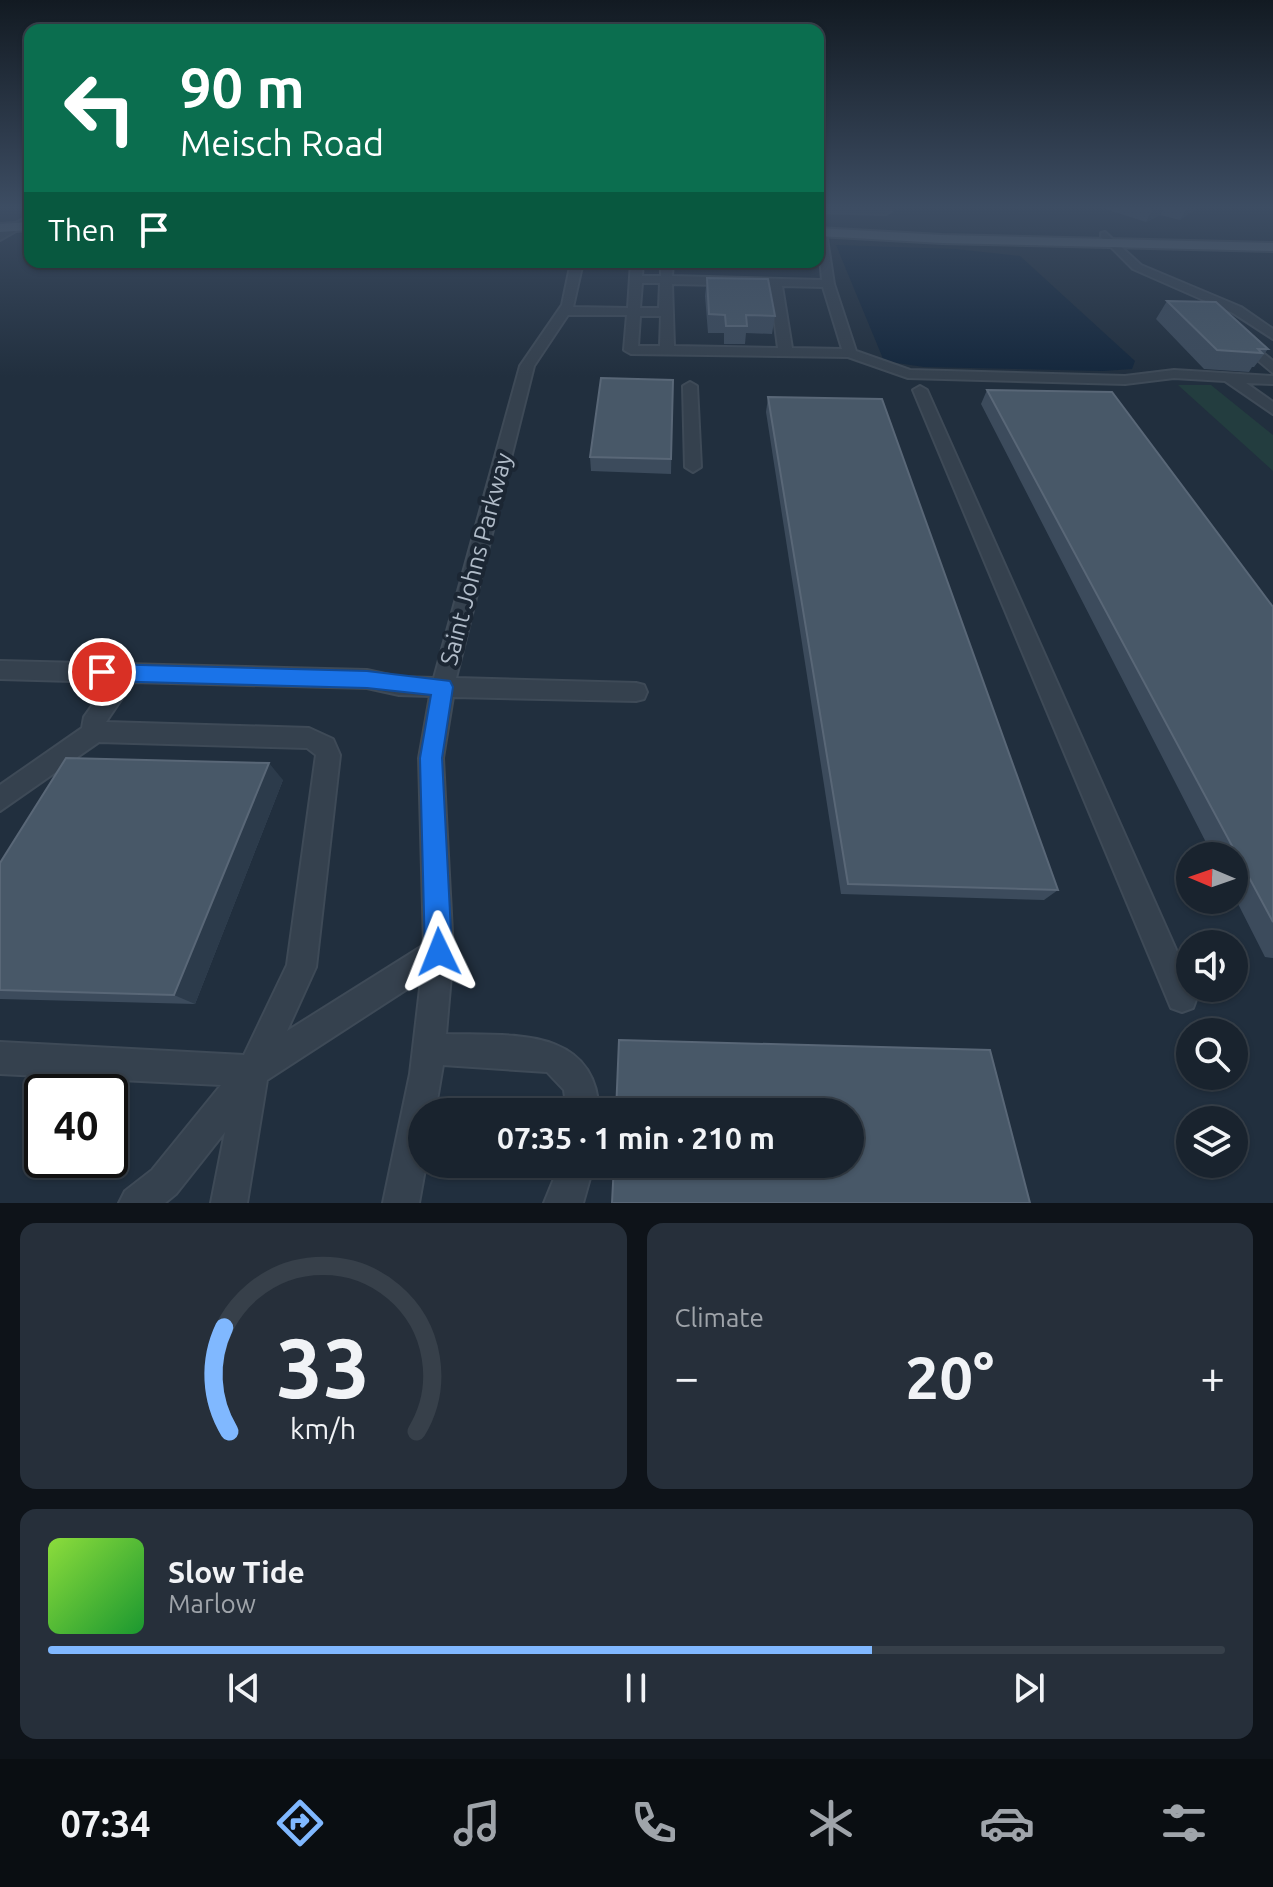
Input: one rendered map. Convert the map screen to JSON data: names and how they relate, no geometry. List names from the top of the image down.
{
  "streets": {
    "street": ["Saint Johns Parkway"]
  },
  "north": "left",
  "page": {
    "turn": ["90 m", "Meisch Road"],
    "then": "Then",
    "limit": "40",
    "trip": "07:35 · 1 min · 210 m",
    "tile": "Climate",
    "heat": ["−", "20°", "+"],
    "song": ["Slow Tide", "Marlow"],
    "tabs": "07:34",
    "gauge": ["33", "km/h"]
  }
}
